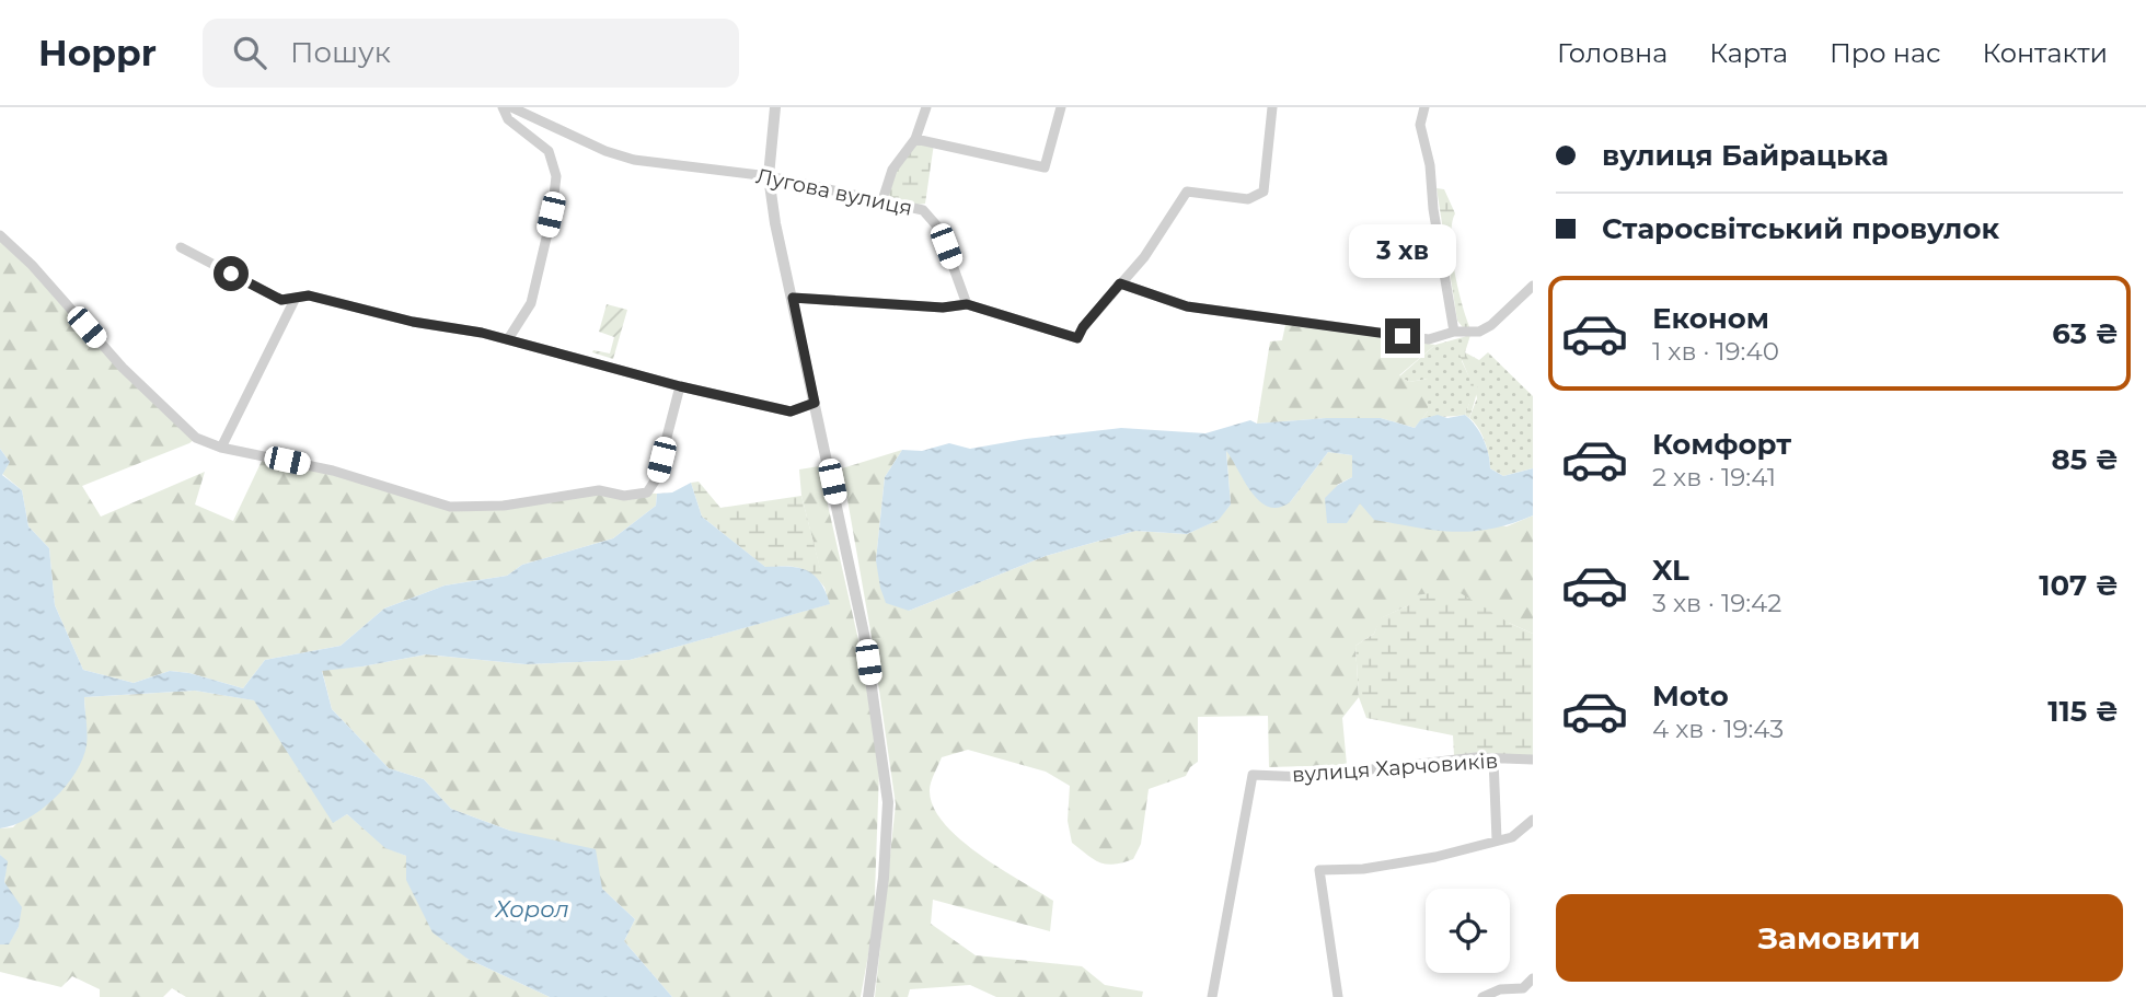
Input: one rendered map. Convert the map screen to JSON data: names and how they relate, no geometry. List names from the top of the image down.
{
  "streets": {
    "street": ["Лугова вулиця", "вулиця Харчовиків"]
  },
  "water": ["Хорол"],
  "page": {
    "header": "Hoppr",
    "search": "Пошук",
    "nav": [
      "Головна",
      "Карта",
      "Про нас",
      "Контакти"
    ],
    "banner": ["вулиця Байрацька", "Старосвітський провулок"],
    "bubble": "3 хв",
    "list": [
      {
        "name": "Економ",
        "note": "1 хв · 19:40",
        "value": "63 ₴"
      },
      {
        "name": "Комфорт",
        "note": "2 хв · 19:41",
        "value": "85 ₴"
      },
      {
        "name": "XL",
        "note": "3 хв · 19:42",
        "value": "107 ₴"
      },
      {
        "name": "Moto",
        "note": "4 хв · 19:43",
        "value": "115 ₴"
      }
    ],
    "buttons": "Замовити"
  }
}
